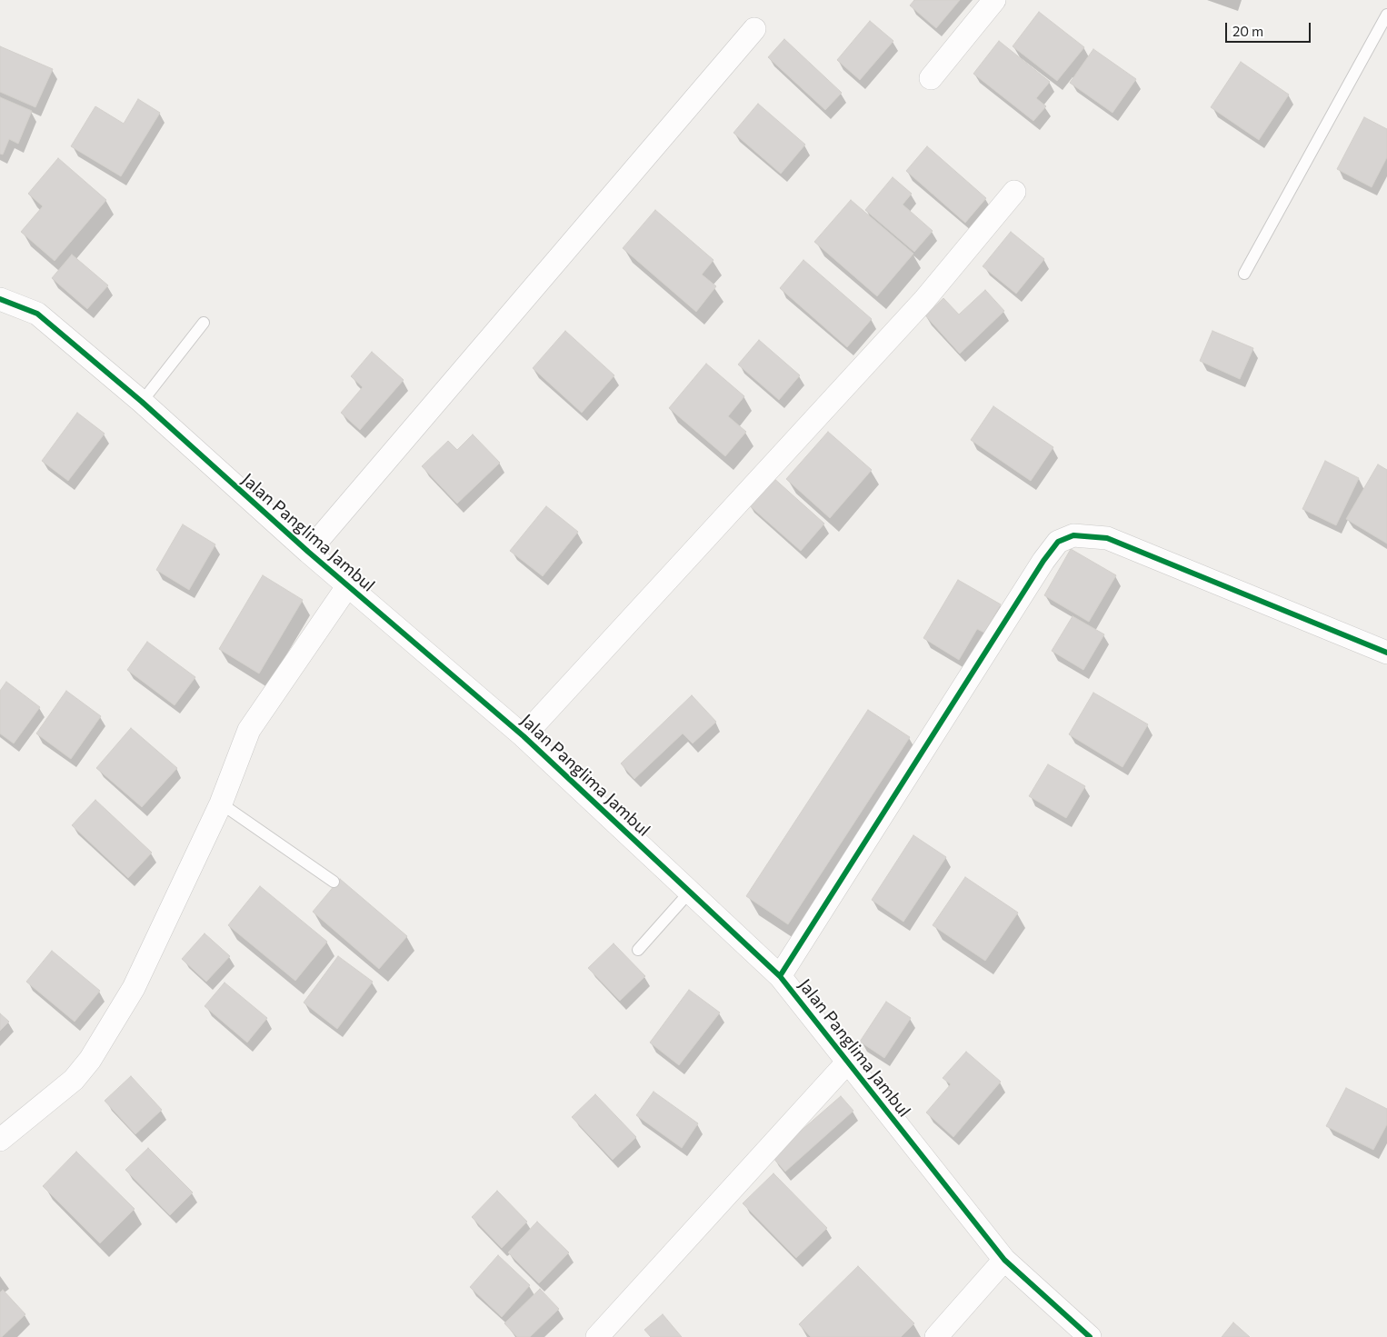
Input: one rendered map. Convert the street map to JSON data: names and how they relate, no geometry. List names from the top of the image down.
{
  "streets": {
    "street": ["Jalan Panglima Jambul"]
  },
  "scale_bar": "20 m"
}
